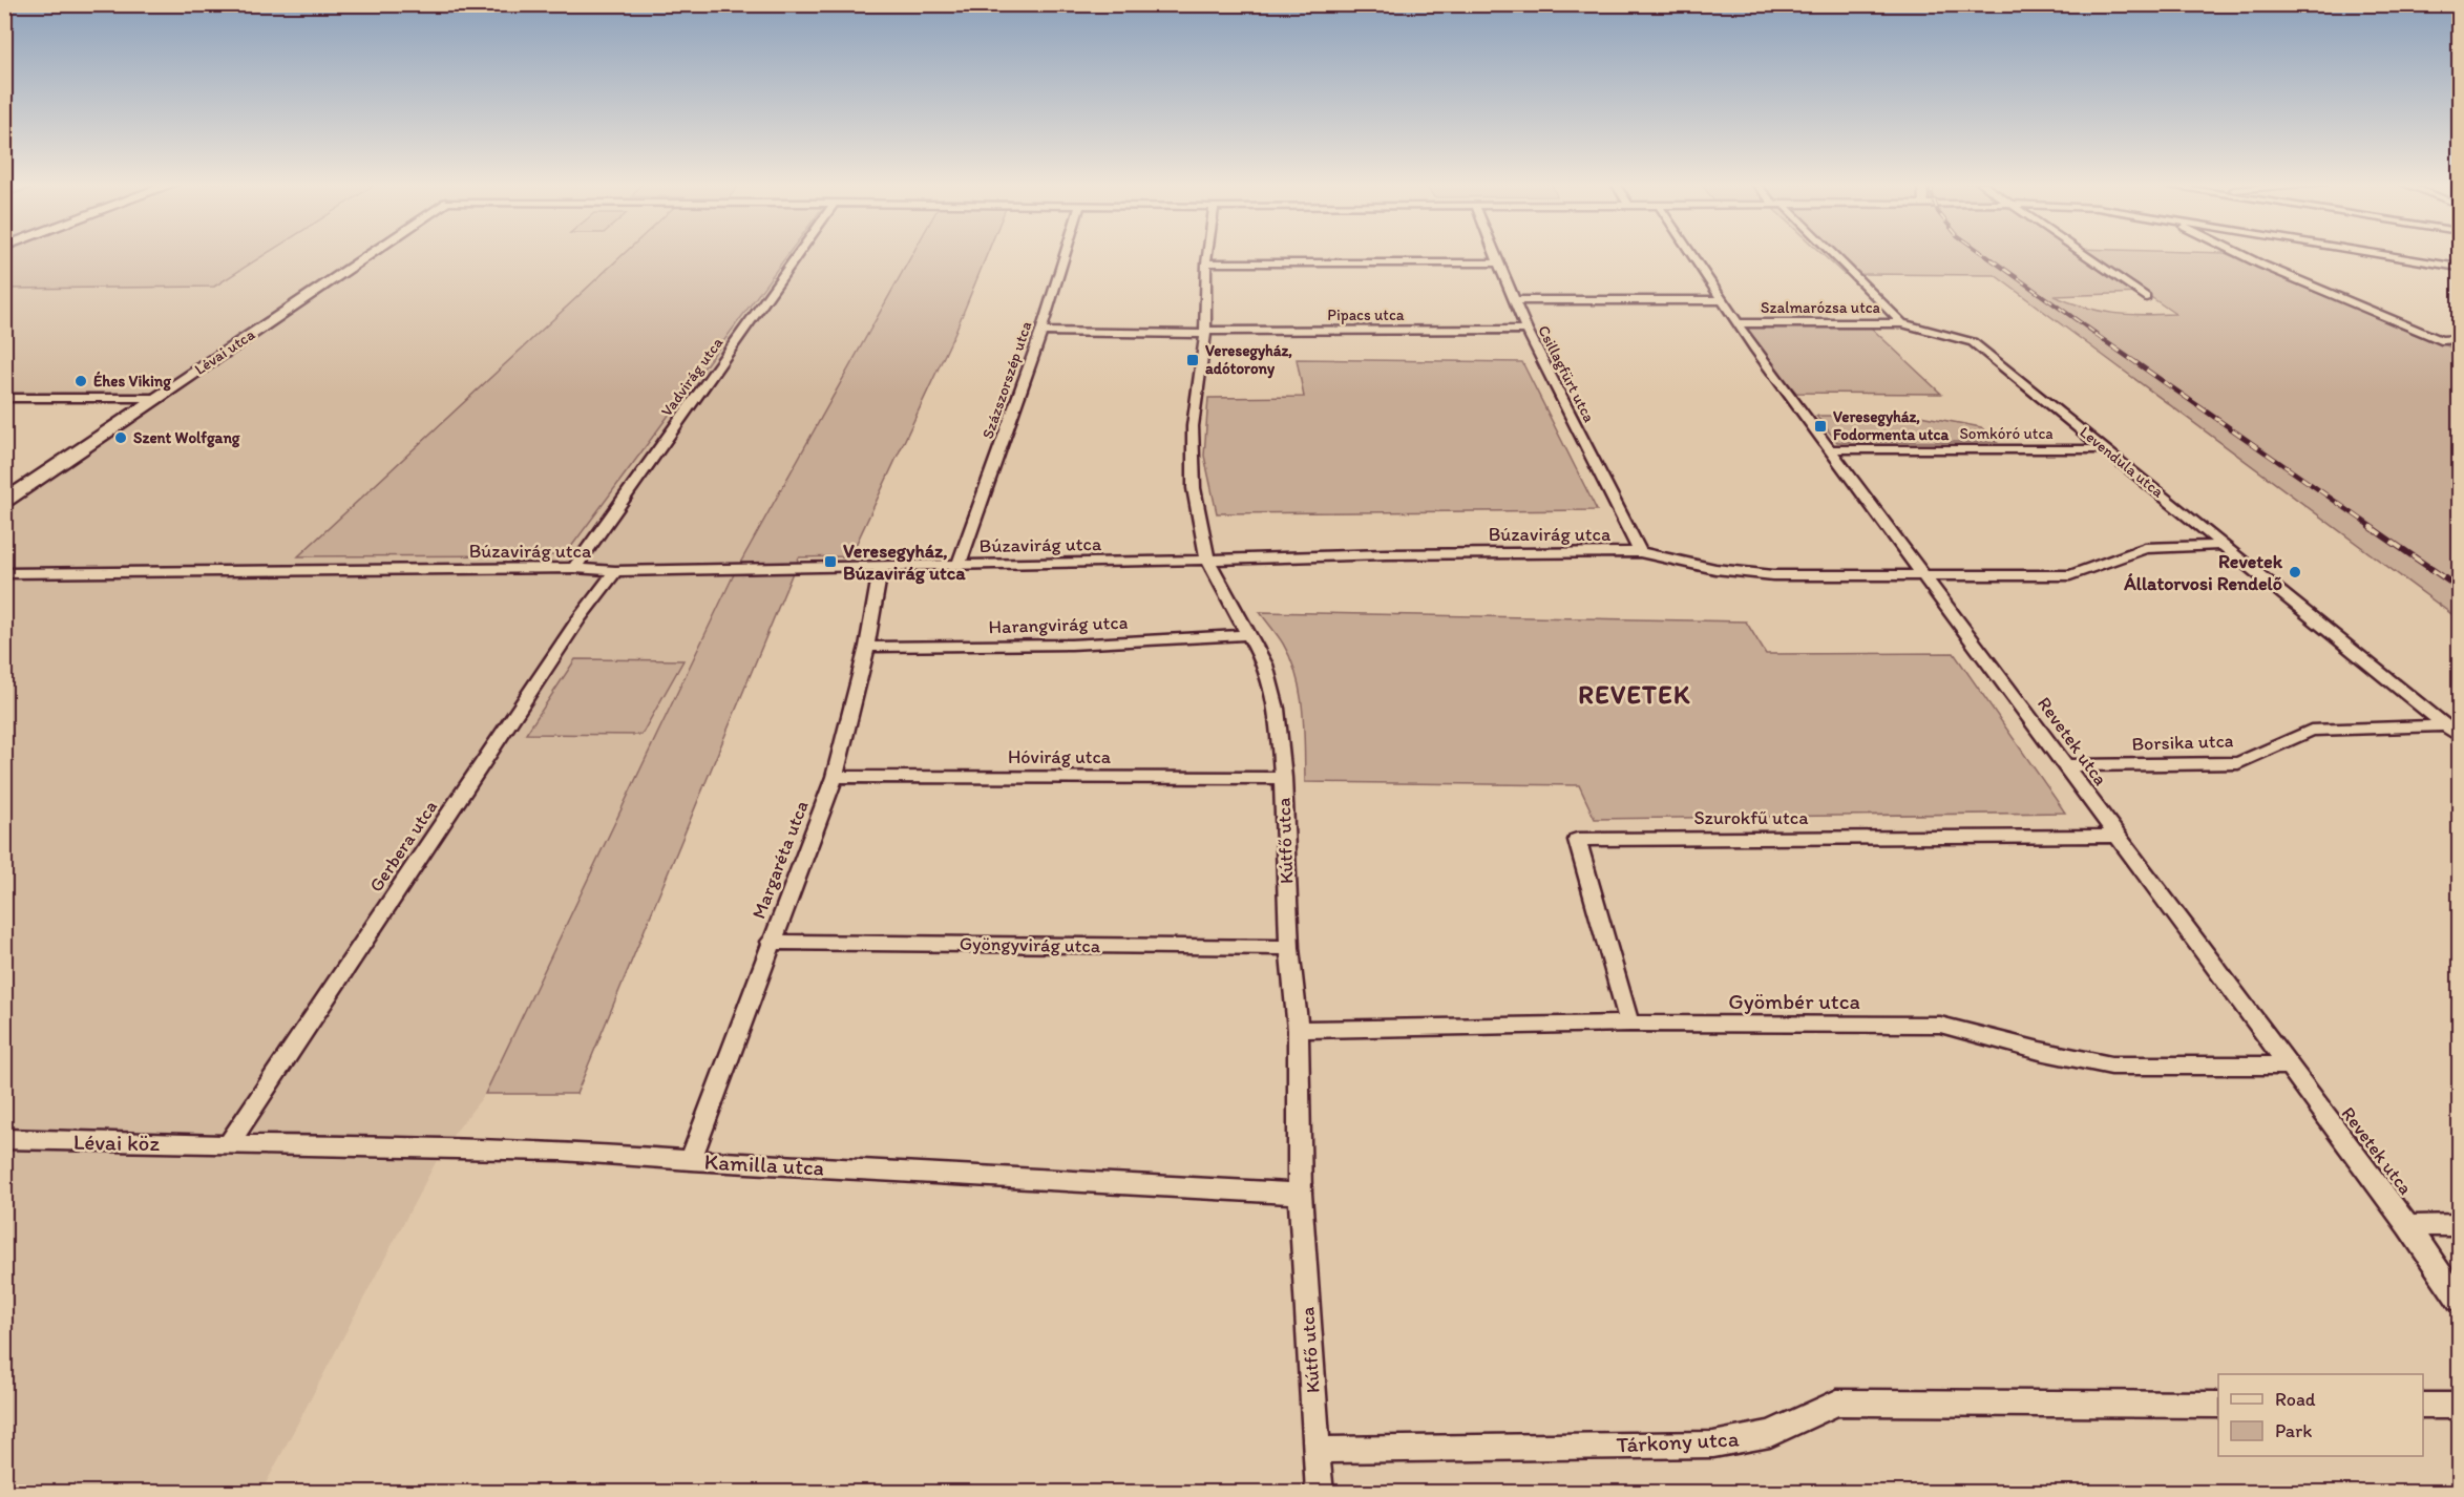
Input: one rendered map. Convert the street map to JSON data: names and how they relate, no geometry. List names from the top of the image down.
{
  "streets": {
    "street": [
      "Szalmarózsa utca",
      "Pipacs utca",
      "Lévai utca",
      "Csillagfürt utca",
      "Vadvirág utca",
      "Százszorszép utca",
      "Somkóró utca",
      "Levendula utca",
      "Búzavirág utca",
      "Harangvirág utca",
      "Revetek utca",
      "Borsika utca",
      "Hóvirág utca",
      "Szurokfű utca",
      "Kútfő utca",
      "Gerbera utca",
      "Margaréta utca",
      "Gyöngyvirág utca",
      "Gyömbér utca",
      "Lévai köz",
      "Kamilla utca",
      "Tárkony utca"
    ]
  },
  "crossings": [
    ["Szalmarózsa utca", "Levendula utca"],
    ["Szalmarózsa utca", "Revetek utca"],
    ["Pipacs utca", "Csillagfürt utca"],
    ["Pipacs utca", "Százszorszép utca"],
    ["Pipacs utca", "Kútfő utca"],
    ["Csillagfürt utca", "Búzavirág utca"],
    ["Vadvirág utca", "Búzavirág utca"],
    ["Százszorszép utca", "Búzavirág utca"],
    ["Somkóró utca", "Levendula utca"],
    ["Somkóró utca", "Revetek utca"],
    ["Levendula utca", "Búzavirág utca"],
    ["Levendula utca", "Borsika utca"],
    ["Búzavirág utca", "Revetek utca"],
    ["Búzavirág utca", "Kútfő utca"],
    ["Búzavirág utca", "Gerbera utca"],
    ["Búzavirág utca", "Margaréta utca"],
    ["Harangvirág utca", "Kútfő utca"],
    ["Harangvirág utca", "Margaréta utca"],
    ["Revetek utca", "Borsika utca"],
    ["Revetek utca", "Szurokfű utca"],
    ["Revetek utca", "Gyömbér utca"],
    ["Hóvirág utca", "Kútfő utca"],
    ["Hóvirág utca", "Margaréta utca"],
    ["Szurokfű utca", "Gyömbér utca"],
    ["Kútfő utca", "Gyöngyvirág utca"],
    ["Kútfő utca", "Gyömbér utca"],
    ["Kútfő utca", "Kamilla utca"],
    ["Kútfő utca", "Tárkony utca"],
    ["Gerbera utca", "Lévai köz"],
    ["Gerbera utca", "Kamilla utca"],
    ["Margaréta utca", "Gyöngyvirág utca"],
    ["Margaréta utca", "Kamilla utca"],
    ["Lévai köz", "Kamilla utca"]
  ],
  "districts": ["REVETEK"],
  "places": {
    "transit": ["Veresegyház, adótorony", "Veresegyház, Fodormenta utca", "Veresegyház, Búzavirág utca"],
    "other": ["Éhes Viking", "Szent Wolfgang", "Revetek Állatorvosi Rendelő"]
  },
  "legend": ["Road", "Park"]
}
